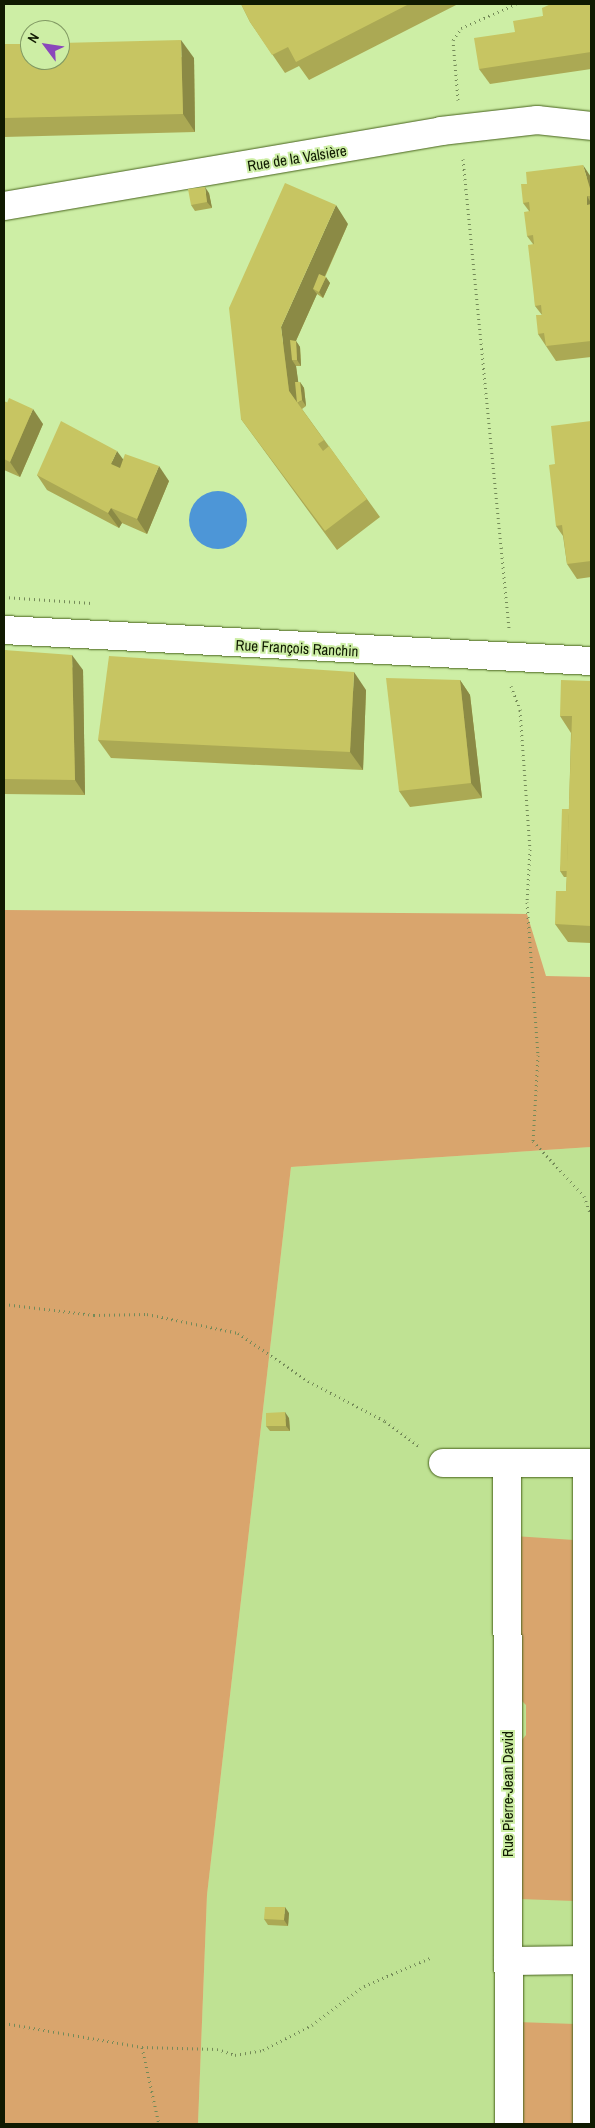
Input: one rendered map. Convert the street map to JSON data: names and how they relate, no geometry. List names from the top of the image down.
{
  "streets": {
    "street": ["Rue de la Valsière", "Rue François Ranchin", "Rue Pierre-Jean David"]
  },
  "north": "top left"
}
